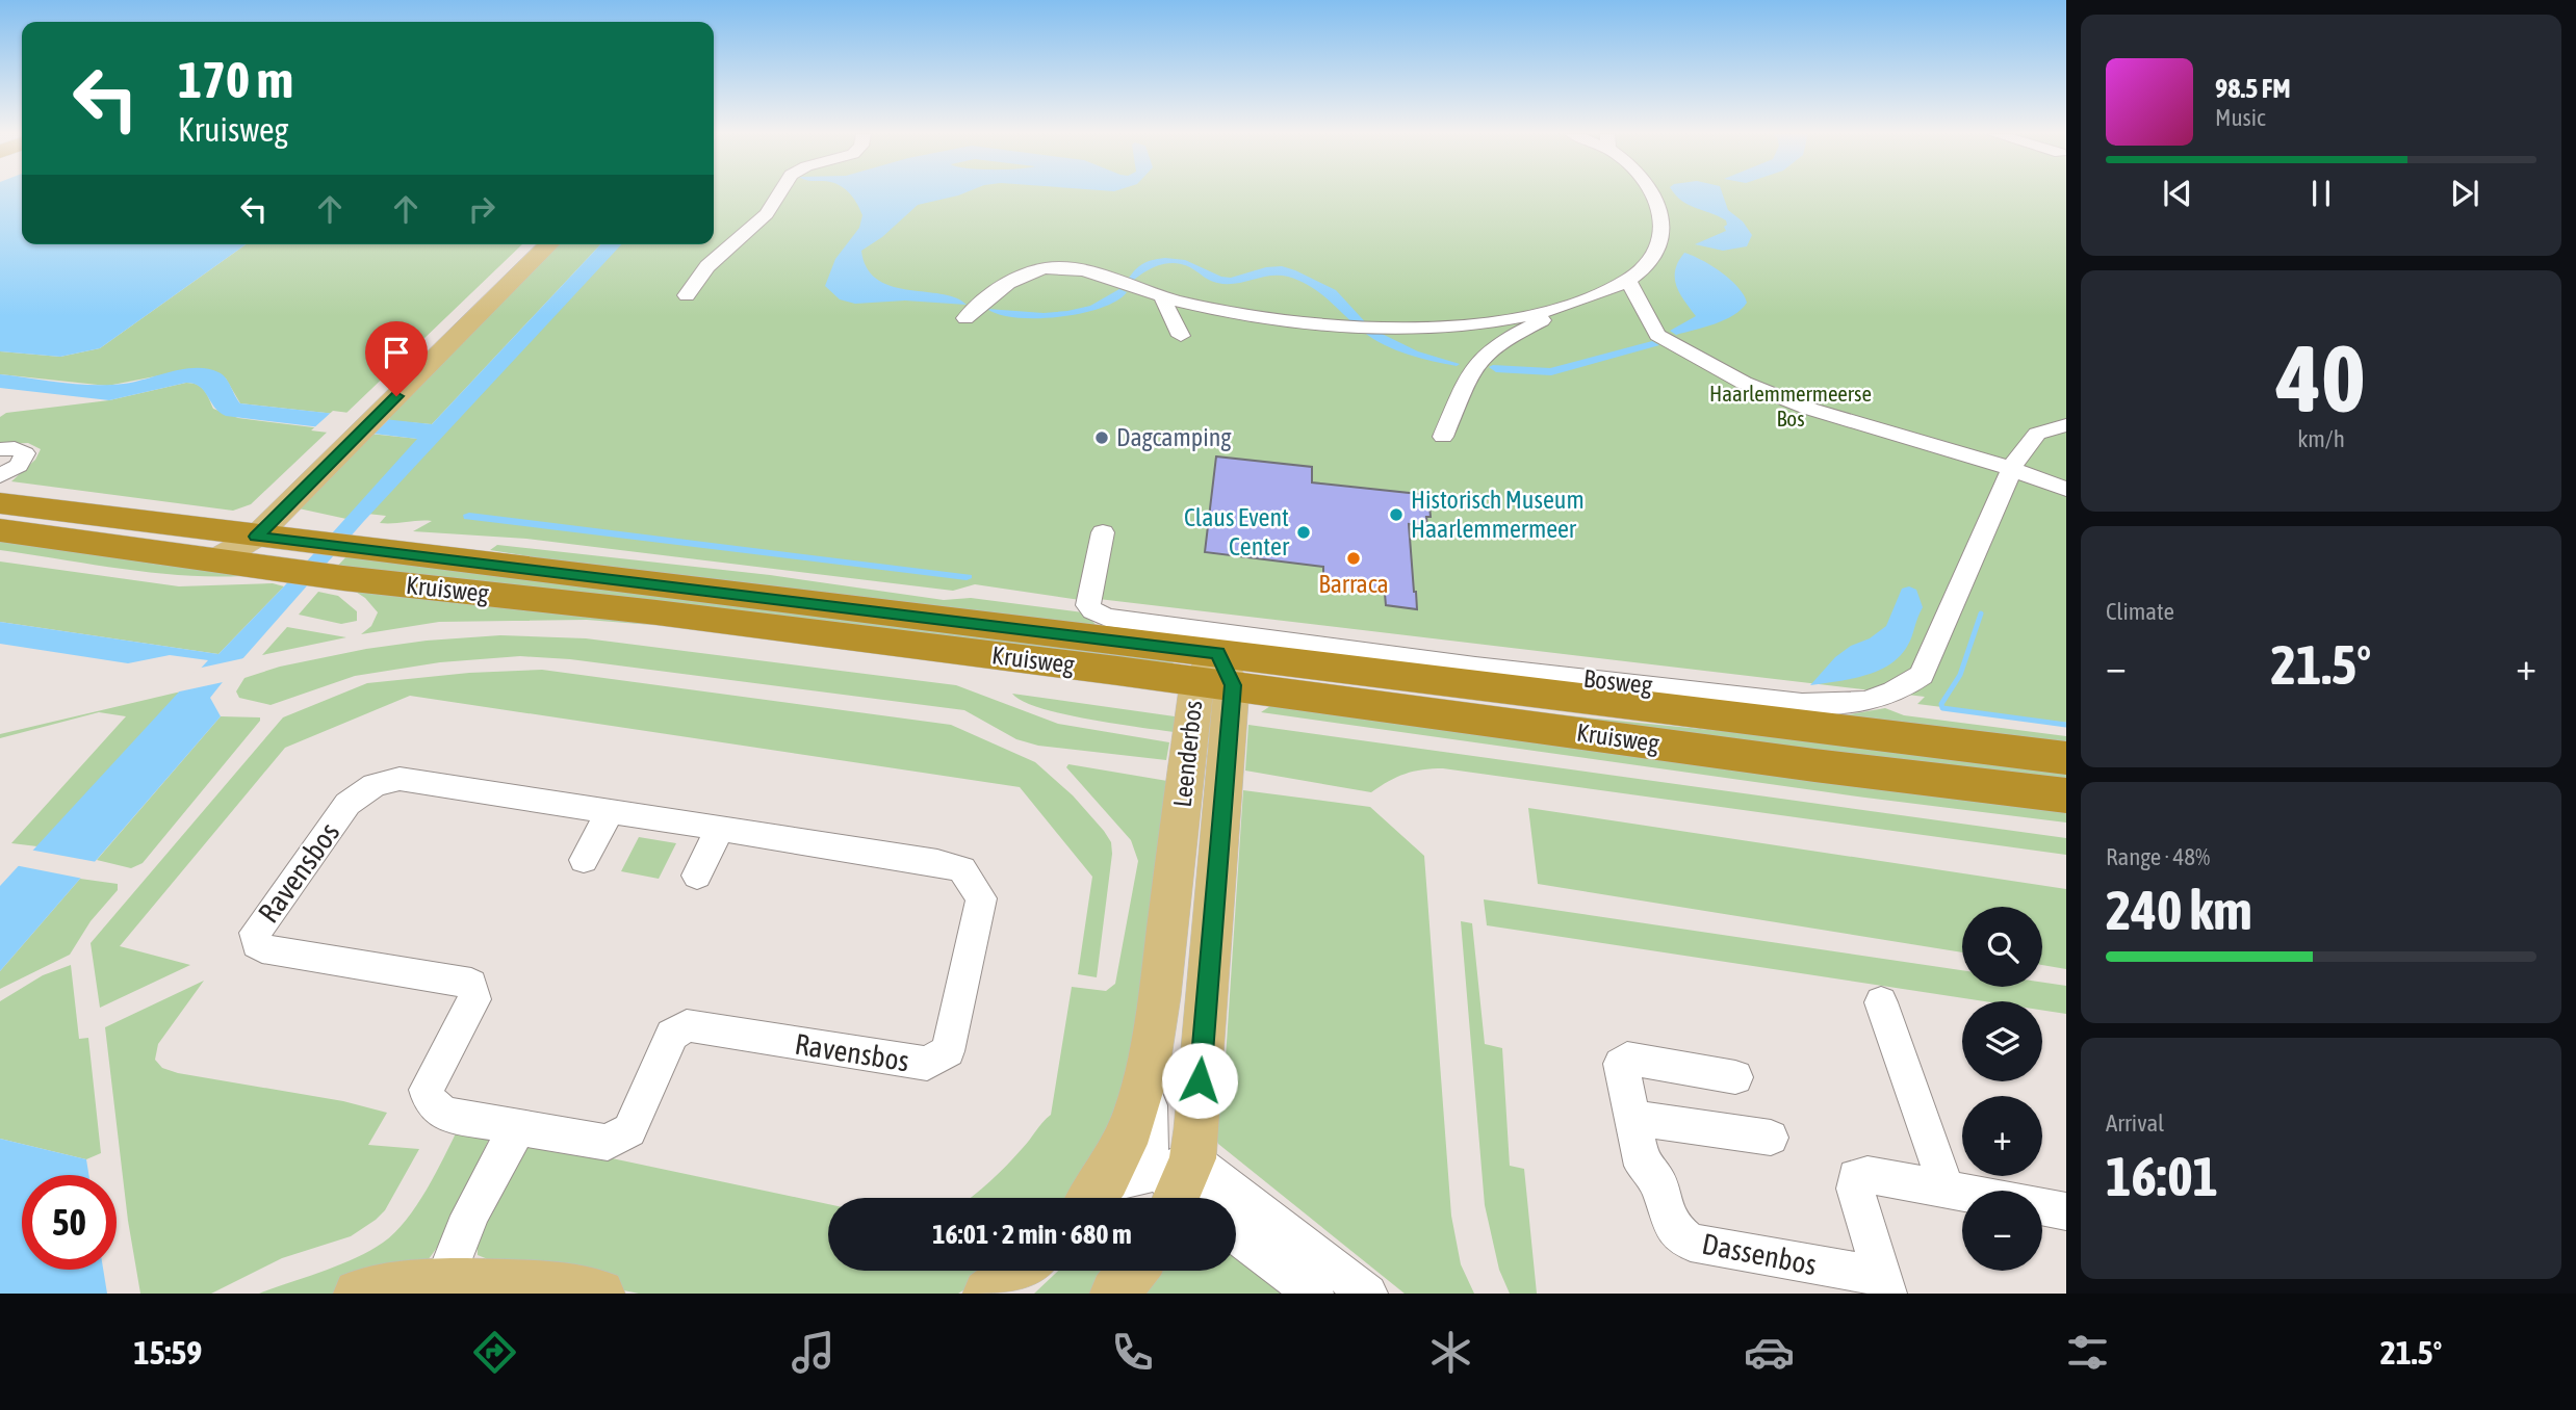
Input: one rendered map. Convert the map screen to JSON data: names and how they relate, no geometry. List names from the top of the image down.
{
  "streets": {
    "highway": ["Kruisweg"],
    "main road": ["Leenderbos"],
    "street": ["Bosweg", "Ravensbos", "Dassenbos"]
  },
  "crossings": [
    ["Kruisweg", "Leenderbos"]
  ],
  "parks": ["Haarlemmermeerse Bos"],
  "places": [
    "Dagcamping",
    "Historisch Museum Haarlemmermeer",
    "Claus Event Center",
    "Barraca"
  ],
  "page": {
    "turn": ["170 m", "Kruisweg"],
    "song": ["98.5 FM", "Music"],
    "tile": [
      ["40", "km/h"],
      "Climate",
      ["Range · 48%", "240 km"],
      ["Arrival", "16:01"]
    ],
    "heat": ["−", "21.5°", "+"],
    "map_buttons": ["+", "−"],
    "limit": "50",
    "trip": "16:01 · 2 min · 680 m",
    "tabs": ["15:59", "21.5°"]
  }
}
